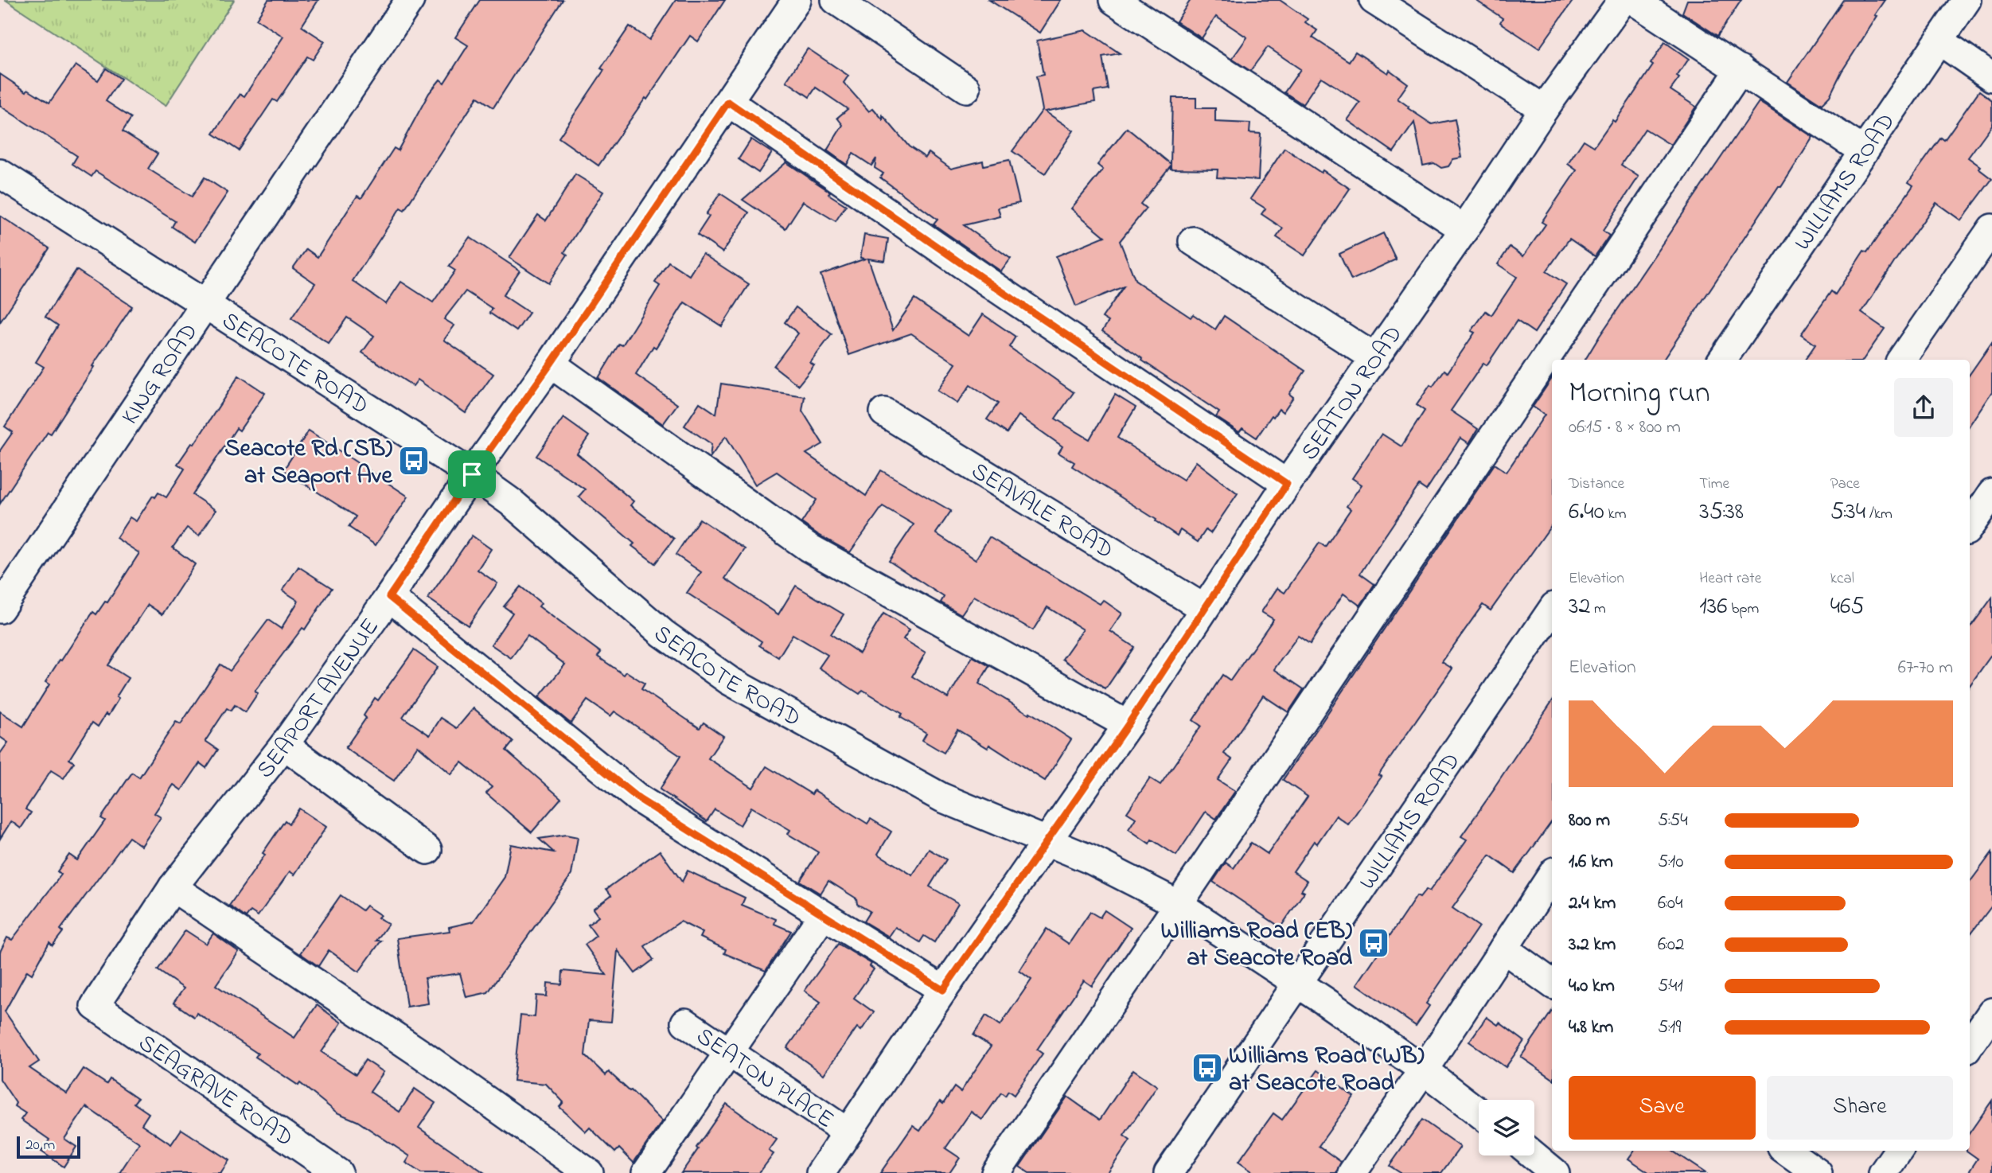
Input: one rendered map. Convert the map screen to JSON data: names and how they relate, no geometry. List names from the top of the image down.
{
  "streets": {
    "street": [
      "WILLIAMS ROAD",
      "SEACOTE ROAD",
      "KING ROAD",
      "SEATON ROAD",
      "SEAVALE ROAD",
      "SEAPORT AVENUE",
      "SEATON PLACE",
      "SEAGRAVE ROAD"
    ]
  },
  "crossings": [
    ["WILLIAMS ROAD", "SEACOTE ROAD"],
    ["SEACOTE ROAD", "KING ROAD"],
    ["SEACOTE ROAD", "SEATON ROAD"],
    ["SEACOTE ROAD", "SEAPORT AVENUE"],
    ["SEATON ROAD", "SEAVALE ROAD"],
    ["SEATON ROAD", "SEATON PLACE"],
    ["SEAPORT AVENUE", "SEAGRAVE ROAD"]
  ],
  "places": {
    "bus stop": ["Seacote Rd (SB) at Seaport Ave", "Williams Road (EB) at Seacote Road", "Williams Road (WB) at Seacote Road"]
  },
  "scale_bar": "20 m",
  "page": {
    "heading": ["Morning run", "06:15 · 8 × 800 m"],
    "stats": [
      ["Distance", "6.40 km"],
      ["Time", "35:38"],
      ["Pace", "5:34 /km"],
      ["Elevation", "32 m"],
      ["Heart rate", "136 bpm"],
      ["kcal", "465"]
    ],
    "chart": ["Elevation", "67–70 m"],
    "list": [
      {
        "name": "800 m",
        "note": "5:54"
      },
      {
        "name": "1.6 km",
        "note": "5:10"
      },
      {
        "name": "2.4 km",
        "note": "6:04"
      },
      {
        "name": "3.2 km",
        "note": "6:02"
      },
      {
        "name": "4.0 km",
        "note": "5:41"
      },
      {
        "name": "4.8 km",
        "note": "5:19"
      }
    ],
    "buttons": ["Save", "Share"],
    "scale": "20 m"
  }
}
